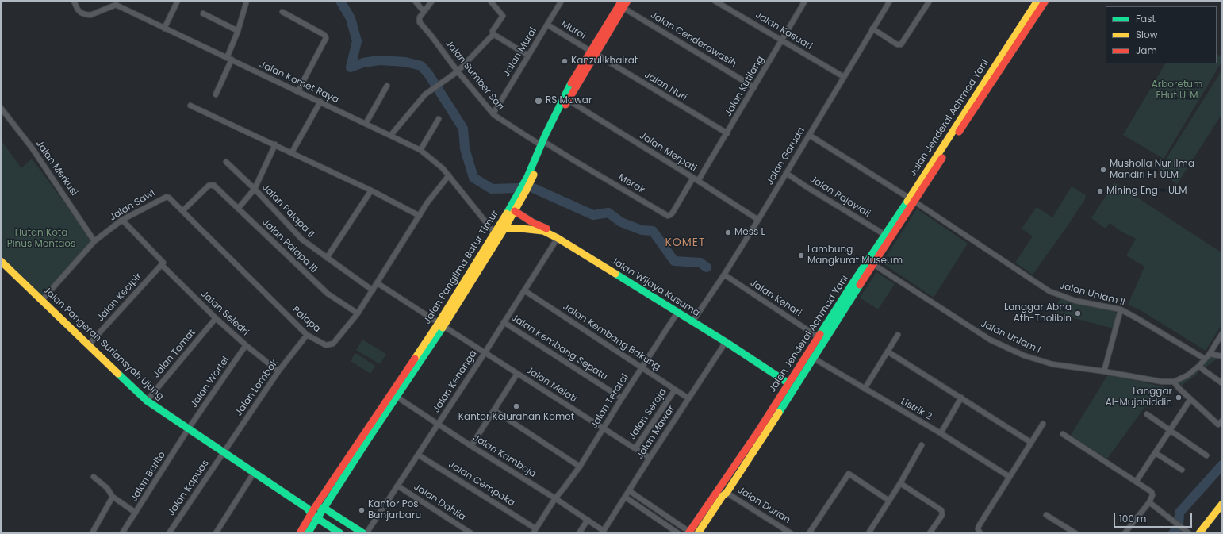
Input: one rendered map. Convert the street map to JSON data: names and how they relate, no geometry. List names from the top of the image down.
{
  "streets": {
    "main road": [
      "Jalan Jenderal Achmad Yani",
      "Jalan Panglima Batur Timur",
      "Jalan Wijaya Kusuma",
      "Jalan Pangeran Suriansyah Ujung"
    ],
    "street": [
      "Murai",
      "Jalan Kasuari",
      "Jalan Cenderawasih",
      "Jalan Murai",
      "Jalan Sumber Sari",
      "Jalan Komet Raya",
      "Jalan Nuri",
      "Jalan Kutilang",
      "Jalan Merpati",
      "Jalan Garuda",
      "Jalan Merkusi",
      "Merak",
      "Jalan Rajawali",
      "Jalan Sawi",
      "Jalan Palapa II",
      "Jalan Palapa III",
      "Jalan Unlam II",
      "Jalan Kecipir",
      "Jalan Kenari",
      "Jalan Seledri",
      "Palapa",
      "Jalan Kembang Bakung",
      "Jalan Unlam I",
      "Jalan Kembang Sepatu",
      "Jalan Tomat",
      "Jalan Kenanga",
      "Jalan Wortel",
      "Jalan Melati",
      "Jalan Lombok",
      "Jalan Teratai",
      "Listrik 2",
      "Jalan Seroja",
      "Jalan Mawar",
      "Jalan Kamboja",
      "Jalan Barito",
      "Jalan Cempaka",
      "Jalan Kapuas",
      "Jalan Dahlia",
      "Jalan Durian"
    ]
  },
  "crossings": [
    ["Murai", "Jalan Murai"],
    ["Murai", "Jalan Nuri"],
    ["Murai", "Jalan Panglima Batur Timur"],
    ["Jalan Kasuari", "Jalan Kutilang"],
    ["Jalan Kasuari", "Jalan Garuda"],
    ["Jalan Cenderawasih", "Jalan Kutilang"],
    ["Jalan Cenderawasih", "Jalan Panglima Batur Timur"],
    ["Jalan Murai", "Jalan Sumber Sari"],
    ["Jalan Sumber Sari", "Merak"],
    ["Jalan Sumber Sari", "Jalan Panglima Batur Timur"],
    ["Jalan Komet Raya", "Jalan Panglima Batur Timur"],
    ["Jalan Komet Raya", "Palapa"],
    ["Jalan Nuri", "Jalan Kutilang"],
    ["Jalan Nuri", "Jalan Panglima Batur Timur"],
    ["Jalan Kutilang", "Jalan Merpati"],
    ["Jalan Jenderal Achmad Yani", "Jalan Rajawali"],
    ["Jalan Jenderal Achmad Yani", "Jalan Wijaya Kusuma"],
    ["Jalan Jenderal Achmad Yani", "Jalan Unlam II"],
    ["Jalan Jenderal Achmad Yani", "Jalan Kenari"],
    ["Jalan Jenderal Achmad Yani", "Jalan Unlam I"],
    ["Jalan Jenderal Achmad Yani", "Listrik 2"],
    ["Jalan Jenderal Achmad Yani", "Jalan Durian"],
    ["Jalan Merpati", "Jalan Garuda"],
    ["Jalan Merpati", "Merak"],
    ["Jalan Merpati", "Jalan Panglima Batur Timur"],
    ["Jalan Garuda", "Jalan Rajawali"],
    ["Jalan Garuda", "Jalan Wijaya Kusuma"],
    ["Jalan Garuda", "Jalan Unlam II"],
    ["Jalan Garuda", "Jalan Kenari"],
    ["Jalan Merkusi", "Jalan Sawi"],
    ["Merak", "Jalan Panglima Batur Timur"],
    ["Jalan Sawi", "Jalan Seledri"],
    ["Jalan Sawi", "Palapa"],
    ["Jalan Sawi", "Jalan Pangeran Suriansyah Ujung"],
    ["Jalan Palapa II", "Palapa"],
    ["Jalan Palapa III", "Palapa"],
    ["Jalan Panglima Batur Timur", "Jalan Wijaya Kusuma"],
    ["Jalan Panglima Batur Timur", "Jalan Pangeran Suriansyah Ujung"],
    ["Jalan Panglima Batur Timur", "Jalan Melati"],
    ["Jalan Panglima Batur Timur", "Jalan Kamboja"],
    ["Jalan Wijaya Kusuma", "Jalan Kenanga"],
    ["Jalan Wijaya Kusuma", "Jalan Teratai"],
    ["Jalan Wijaya Kusuma", "Jalan Mawar"],
    ["Jalan Unlam II", "Jalan Unlam I"],
    ["Jalan Kecipir", "Jalan Seledri"],
    ["Jalan Kecipir", "Jalan Pangeran Suriansyah Ujung"],
    ["Jalan Seledri", "Jalan Tomat"],
    ["Jalan Seledri", "Jalan Wortel"],
    ["Jalan Seledri", "Jalan Lombok"],
    ["Palapa", "Jalan Melati"],
    ["Palapa", "Jalan Lombok"],
    ["Jalan Kembang Bakung", "Jalan Kenanga"],
    ["Jalan Kembang Bakung", "Jalan Teratai"],
    ["Jalan Kembang Bakung", "Jalan Seroja"],
    ["Jalan Kembang Bakung", "Jalan Mawar"],
    ["Jalan Pangeran Suriansyah Ujung", "Jalan Tomat"],
    ["Jalan Pangeran Suriansyah Ujung", "Jalan Wortel"],
    ["Jalan Pangeran Suriansyah Ujung", "Jalan Lombok"],
    ["Jalan Pangeran Suriansyah Ujung", "Jalan Barito"],
    ["Jalan Pangeran Suriansyah Ujung", "Jalan Kapuas"],
    ["Jalan Kembang Sepatu", "Jalan Kenanga"],
    ["Jalan Kembang Sepatu", "Jalan Teratai"],
    ["Jalan Kenanga", "Jalan Melati"],
    ["Jalan Kenanga", "Jalan Kamboja"],
    ["Jalan Kenanga", "Jalan Cempaka"],
    ["Jalan Kenanga", "Jalan Dahlia"],
    ["Jalan Wortel", "Jalan Barito"],
    ["Jalan Melati", "Jalan Teratai"],
    ["Jalan Melati", "Jalan Seroja"],
    ["Jalan Melati", "Jalan Mawar"],
    ["Jalan Lombok", "Jalan Kapuas"],
    ["Jalan Teratai", "Jalan Kamboja"],
    ["Jalan Teratai", "Jalan Cempaka"],
    ["Jalan Mawar", "Jalan Kamboja"]
  ],
  "districts": ["KOMET"],
  "parks": ["Arboretum FHut ULM", "Hutan Kota Pinus Mentaos"],
  "places": [
    "Kanzul khairat",
    "RS Mawar",
    "Musholla Nur Ilma Mandiri FT ULM",
    "Mining Eng - ULM",
    "Mess L",
    "Lambung Mangkurat Museum",
    "Langgar Abna Ath-Tholibin",
    "Langgar Al-Mujahiddin",
    "Kantor Kelurahan Komet",
    "Kantor Pos Banjarbaru"
  ],
  "legend": ["Fast", "Slow", "Jam"],
  "scale_bar": "100 m"
}
